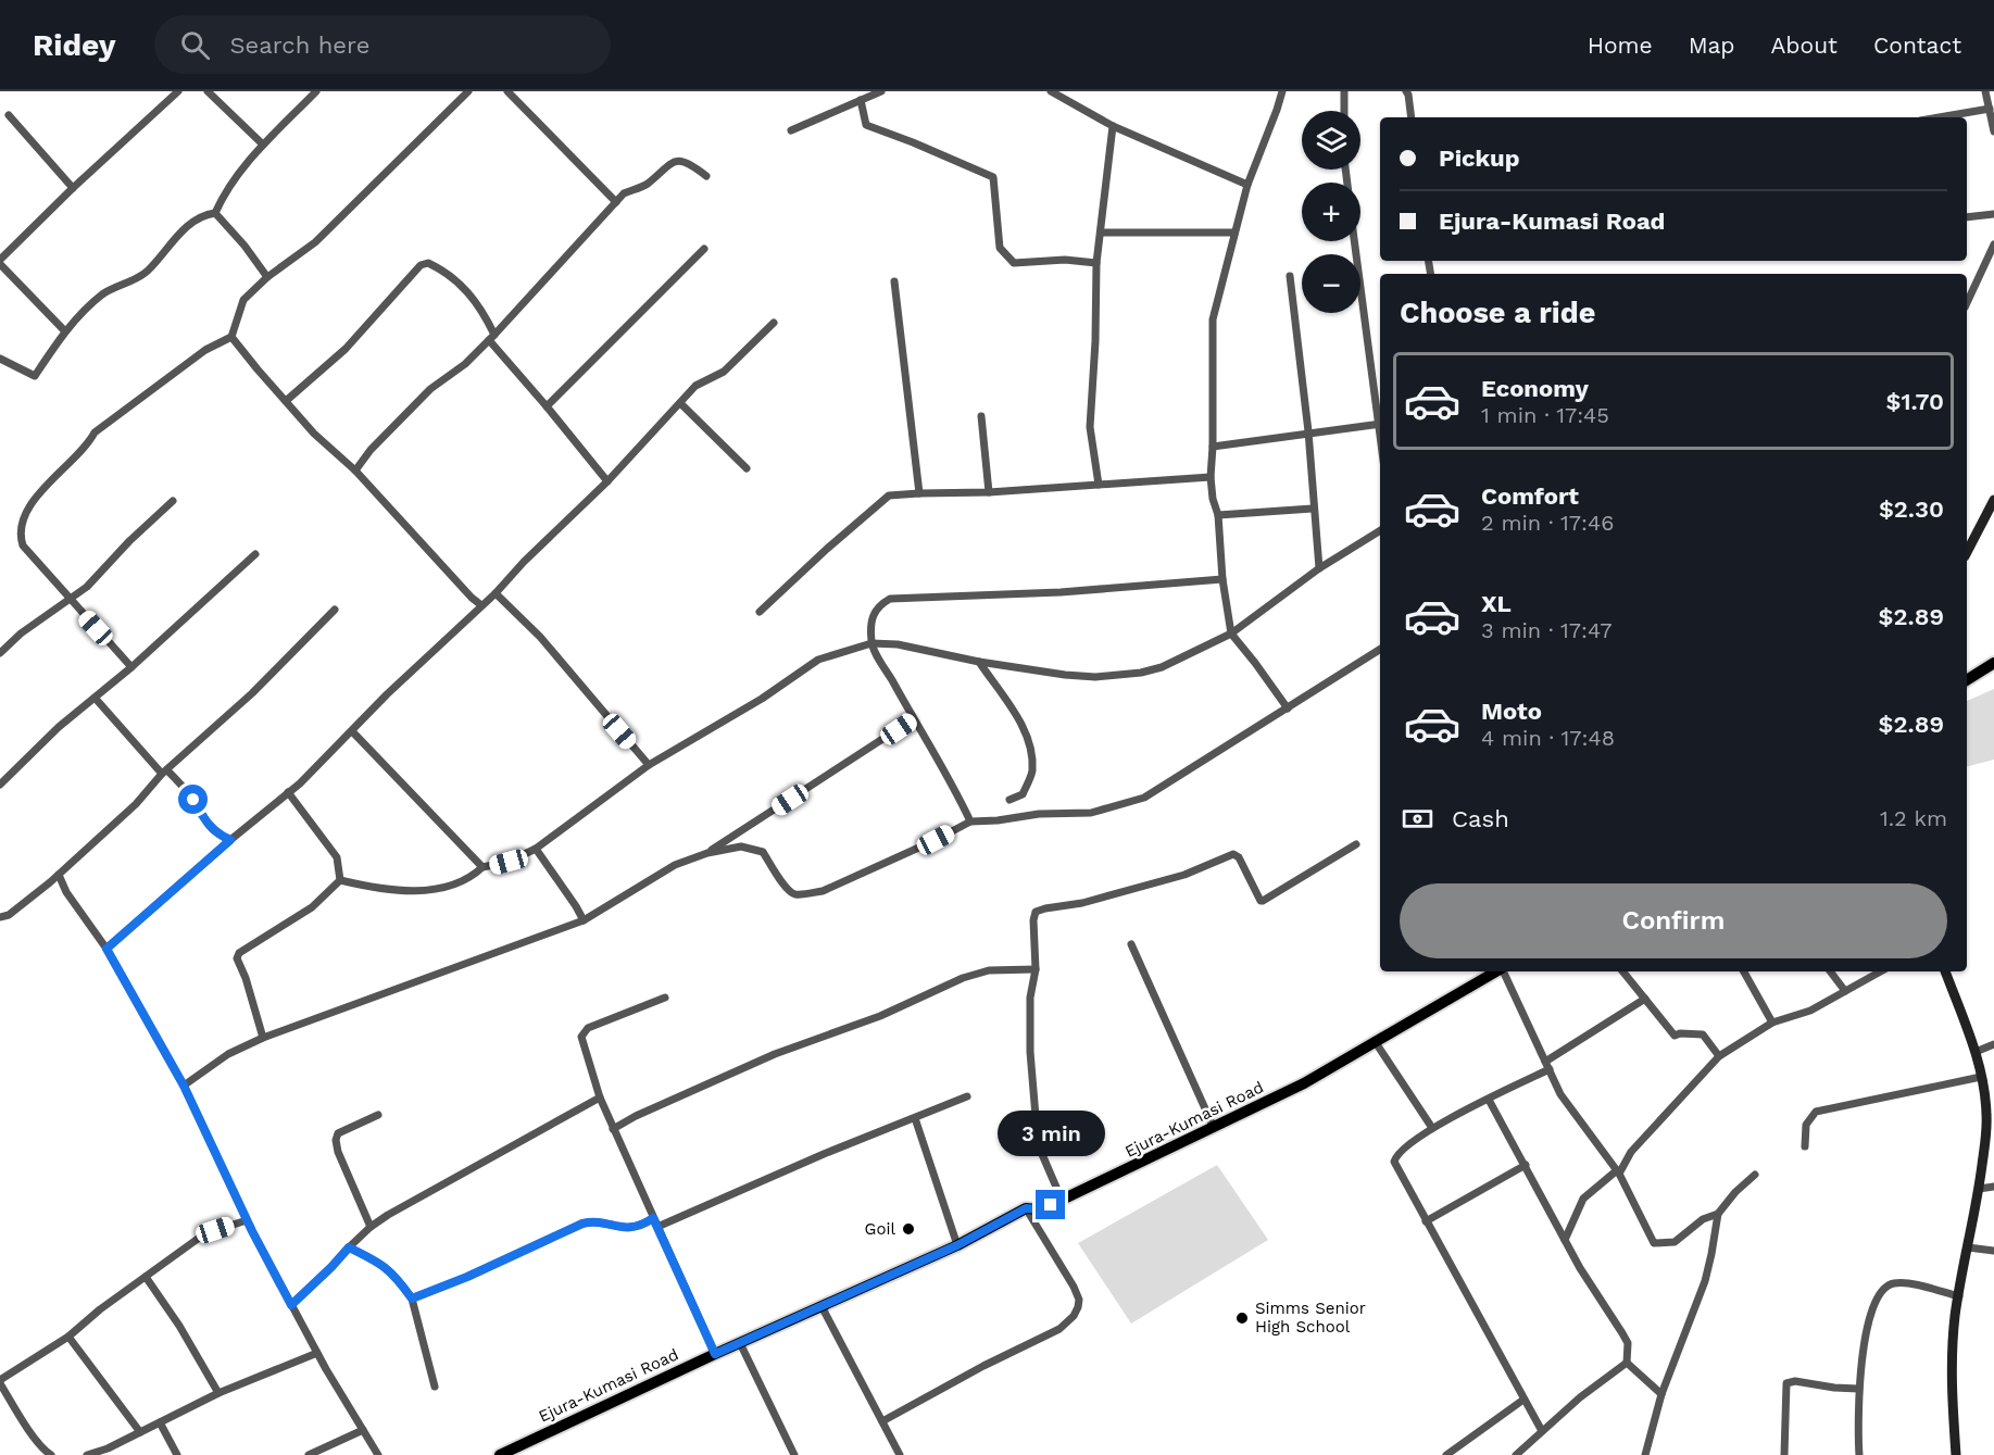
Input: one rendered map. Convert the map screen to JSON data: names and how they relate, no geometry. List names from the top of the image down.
{
  "streets": {
    "main road": ["Ejura-Kumasi Road"]
  },
  "places": ["Goil", "Simms Senior High School"],
  "page": {
    "header": "Ridey",
    "search": "Search here",
    "nav": [
      "Home",
      "Map",
      "About",
      "Contact"
    ],
    "map_buttons": ["+", "−"],
    "banner": ["Pickup", "Ejura-Kumasi Road"],
    "heading": "Choose a ride",
    "list": [
      {
        "name": "Economy",
        "note": "1 min · 17:45",
        "value": "$1.70"
      },
      {
        "name": "Comfort",
        "note": "2 min · 17:46",
        "value": "$2.30"
      },
      {
        "name": "XL",
        "note": "3 min · 17:47",
        "value": "$2.89"
      },
      {
        "name": "Moto",
        "note": "4 min · 17:48",
        "value": "$2.89"
      }
    ],
    "pay": ["Cash", "1.2 km"],
    "buttons": "Confirm",
    "bubble": "3 min"
  }
}
